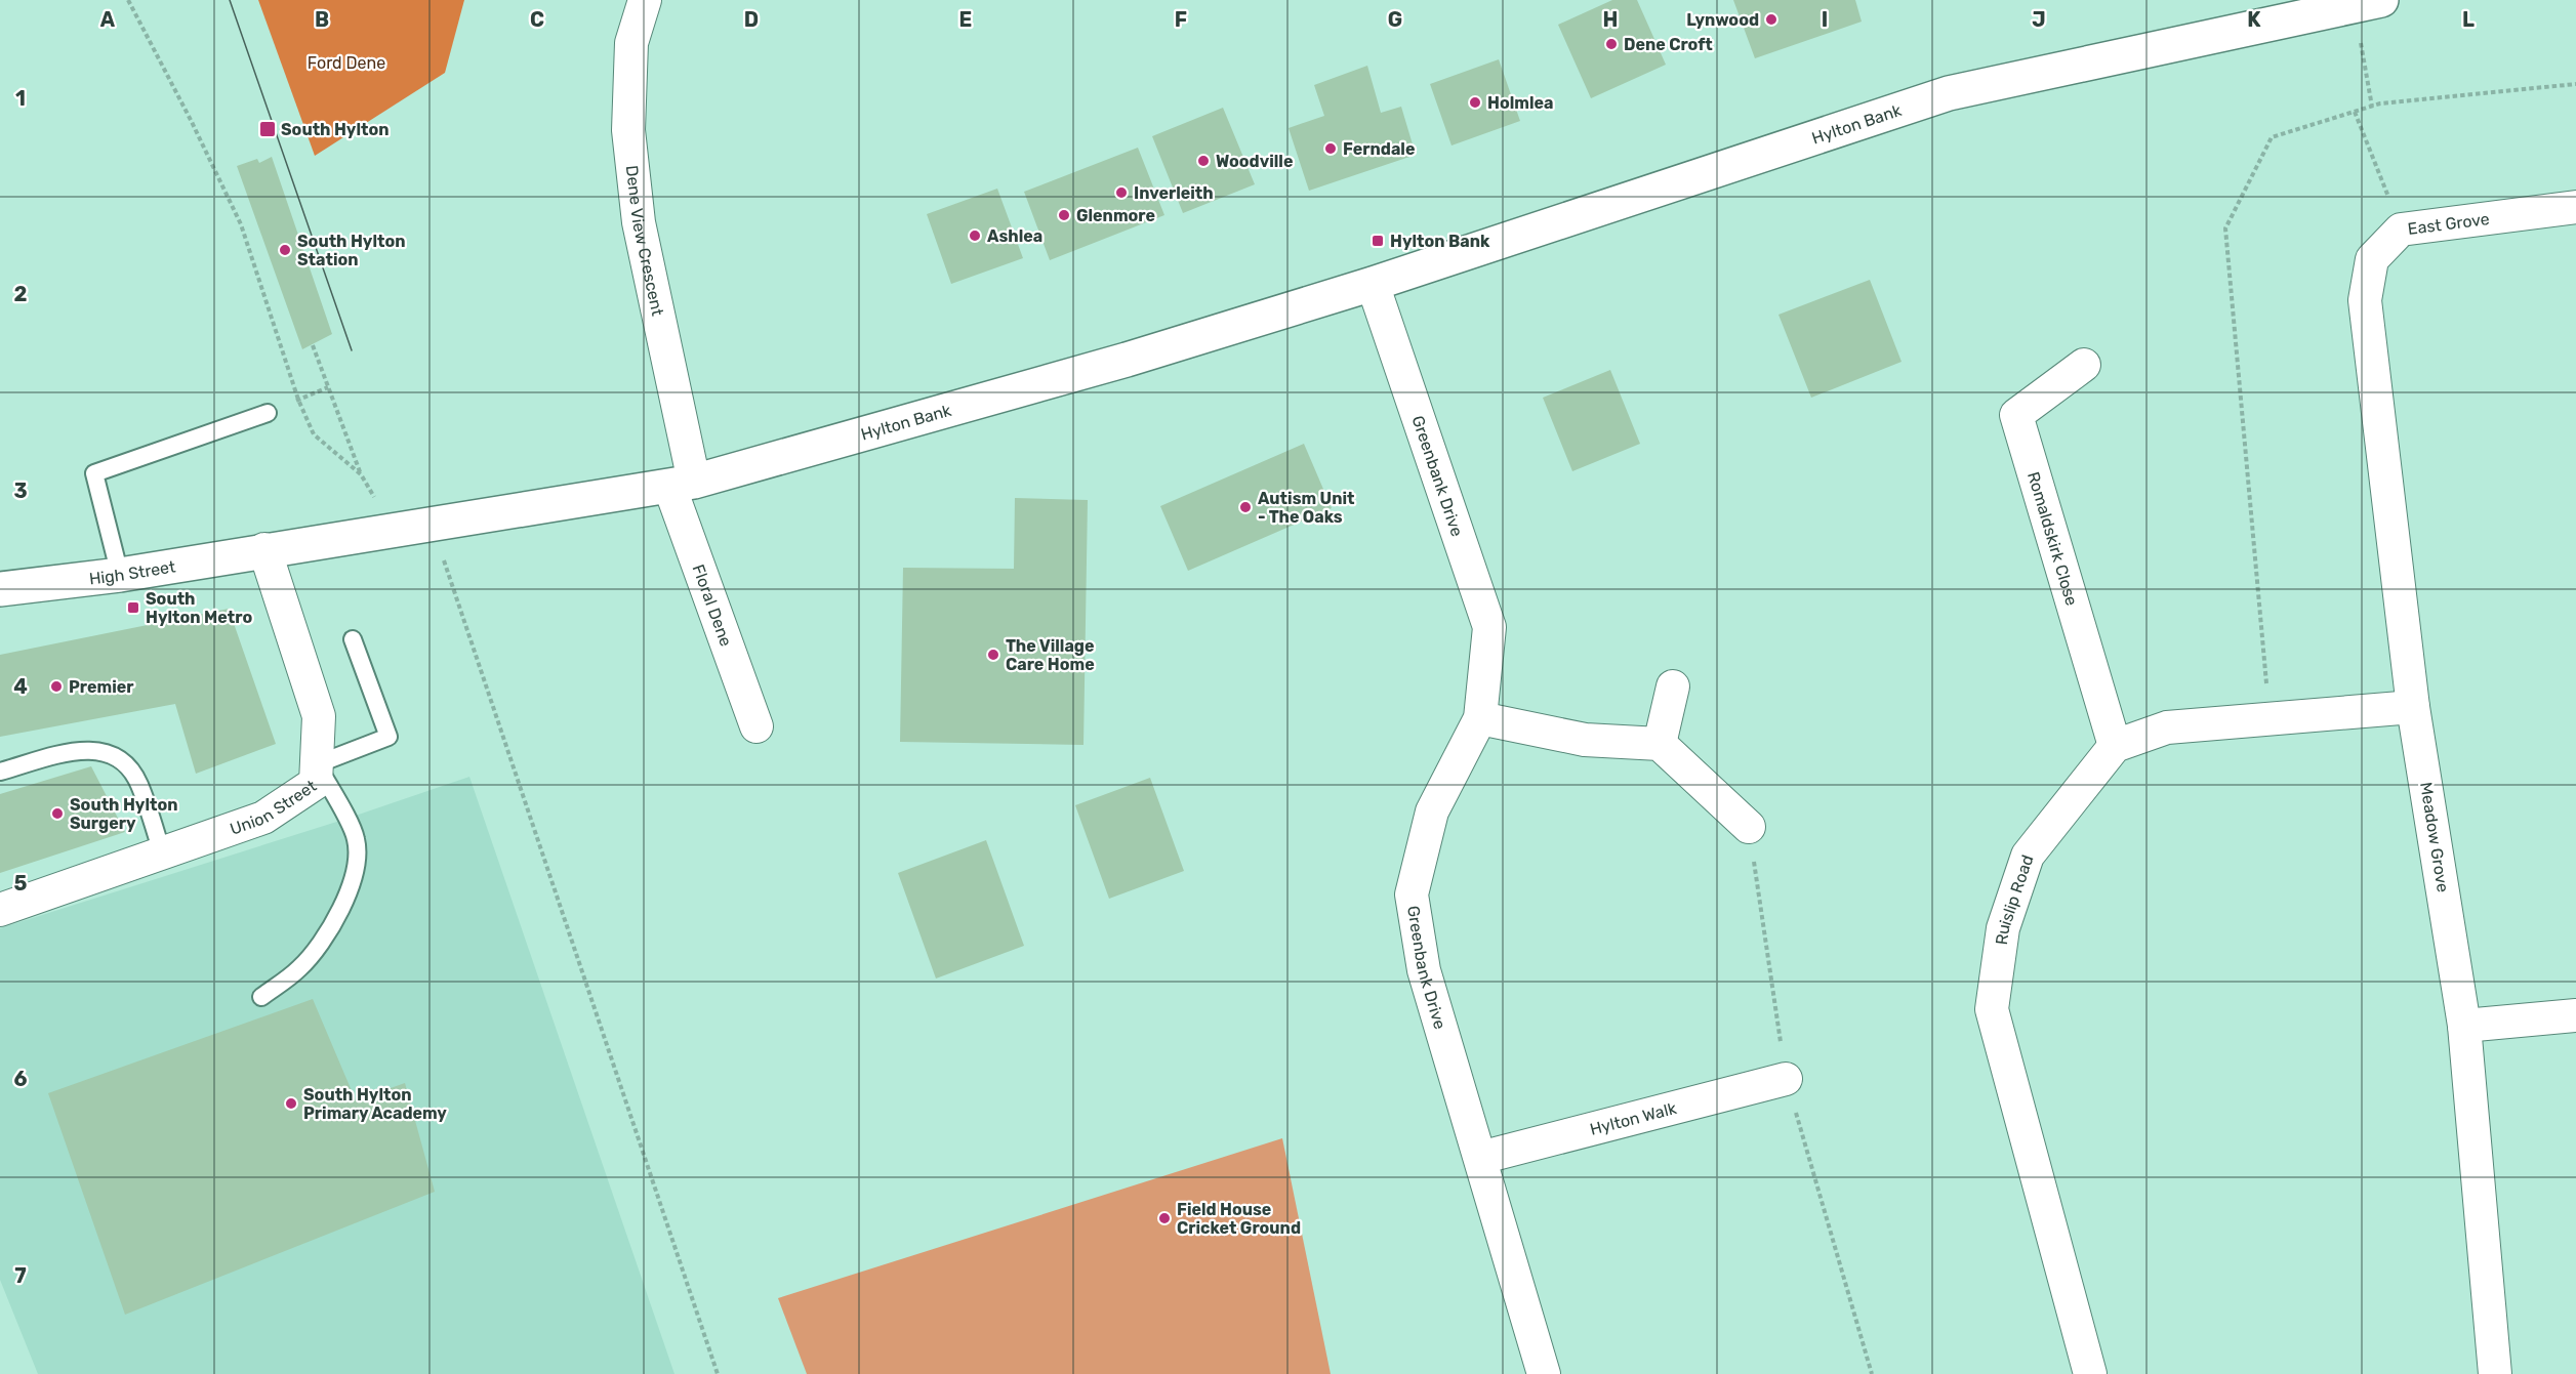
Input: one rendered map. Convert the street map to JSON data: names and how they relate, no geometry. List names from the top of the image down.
{
  "streets": {
    "street": [
      "Hylton Bank",
      "East Grove",
      "Dene View Crescent",
      "Greenbank Drive",
      "Romaldskirk Close",
      "High Street",
      "Floral Dene",
      "Union Street",
      "Meadow Grove",
      "Ruislip Road",
      "Hylton Walk"
    ]
  },
  "crossings": [
    ["Hylton Bank", "Dene View Crescent"],
    ["Hylton Bank", "Greenbank Drive"],
    ["Hylton Bank", "High Street"],
    ["Hylton Bank", "Floral Dene"],
    ["Hylton Bank", "Union Street"],
    ["East Grove", "Meadow Grove"],
    ["Dene View Crescent", "Floral Dene"],
    ["Greenbank Drive", "Hylton Walk"],
    ["Romaldskirk Close", "Ruislip Road"],
    ["High Street", "Union Street"]
  ],
  "parks": ["Ford Dene"],
  "places": {
    "other": [
      "Lynwood",
      "Dene Croft",
      "Holmlea",
      "Ferndale",
      "Woodville",
      "Inverleith",
      "Glenmore",
      "Ashlea",
      "South Hylton Station",
      "Autism Unit - The Oaks",
      "The Village Care Home",
      "Premier",
      "South Hylton Surgery",
      "South Hylton Primary Academy",
      "Field House Cricket Ground"
    ],
    "transit": ["South Hylton", "Hylton Bank", "South Hylton Metro"]
  },
  "grid": {
    "columns": [
      "A",
      "B",
      "C",
      "D",
      "E",
      "F",
      "G",
      "H",
      "I",
      "J",
      "K",
      "L"
    ],
    "rows": [
      "1",
      "2",
      "3",
      "4",
      "5",
      "6",
      "7"
    ]
  }
}
